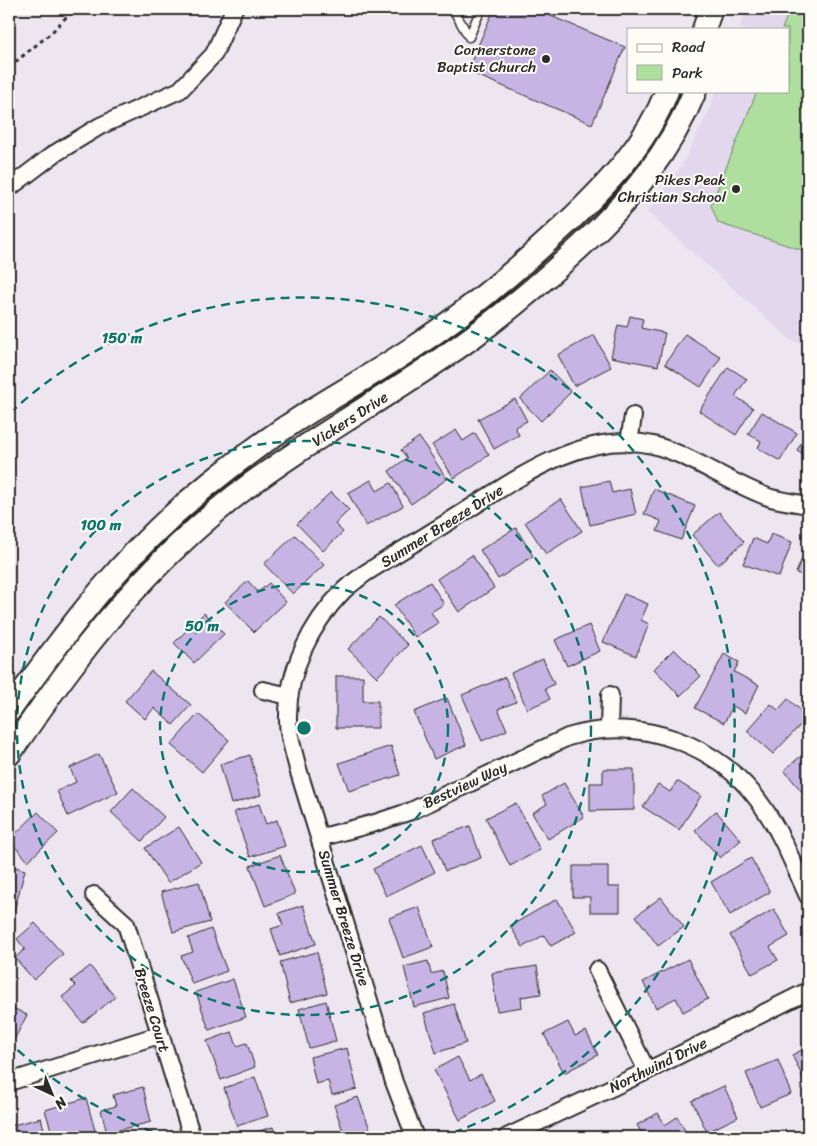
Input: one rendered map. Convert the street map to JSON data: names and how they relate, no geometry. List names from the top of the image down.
{
  "streets": {
    "main road": ["Vickers Drive"],
    "street": [
      "Summer Breeze Drive",
      "Bestview Way",
      "Breeze Court",
      "Northwind Drive"
    ]
  },
  "crossings": [
    ["Summer Breeze Drive", "Bestview Way"]
  ],
  "places": ["Cornerstone Baptist Church", "Pikes Peak Christian School"],
  "legend": ["Road", "Park"],
  "north": "bottom right",
  "rings": ["150 m", "100 m", "50 m"]
}
